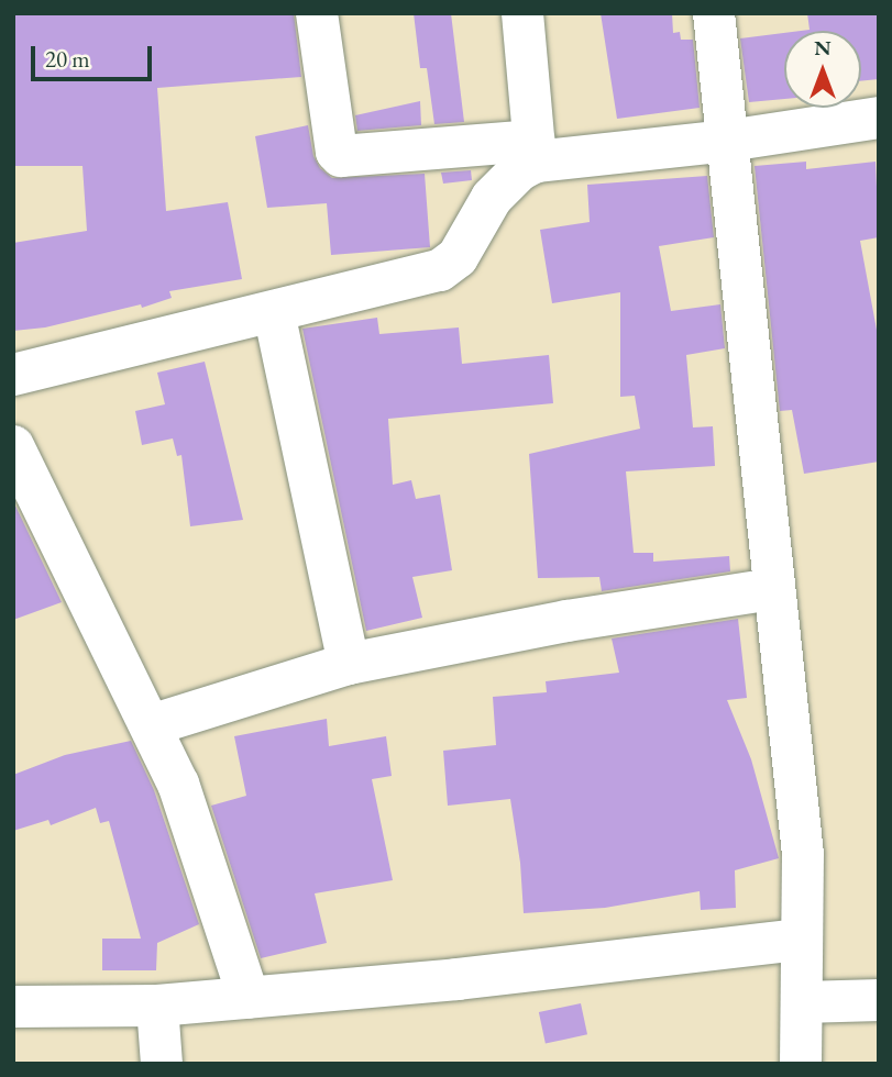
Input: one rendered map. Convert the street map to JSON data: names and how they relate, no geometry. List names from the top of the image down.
{
  "scale_bar": "20 m",
  "north": "top"
}
